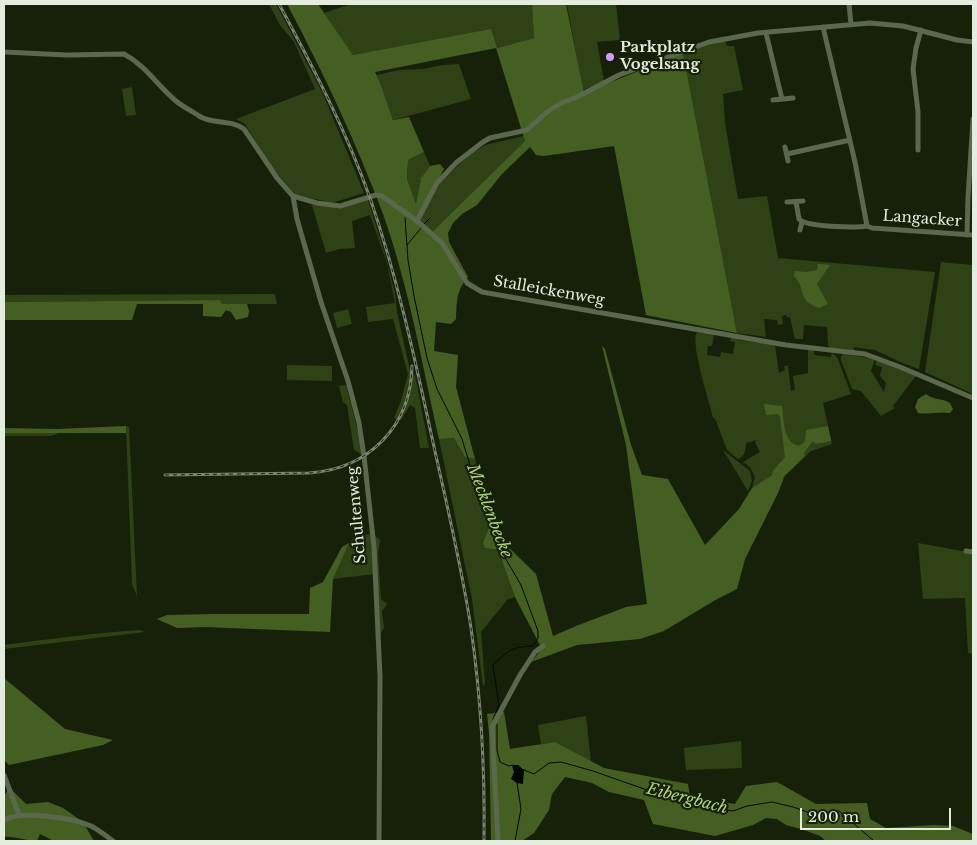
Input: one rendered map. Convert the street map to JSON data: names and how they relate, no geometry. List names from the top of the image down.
{
  "streets": {
    "street": ["Langacker", "Stalleickenweg", "Schultenweg"]
  },
  "crossings": [
    ["Stalleickenweg", "Schultenweg"]
  ],
  "water": ["Mecklenbecke", "Eibergbach"],
  "places": ["Parkplatz Vogelsang"],
  "scale_bar": "200 m"
}
